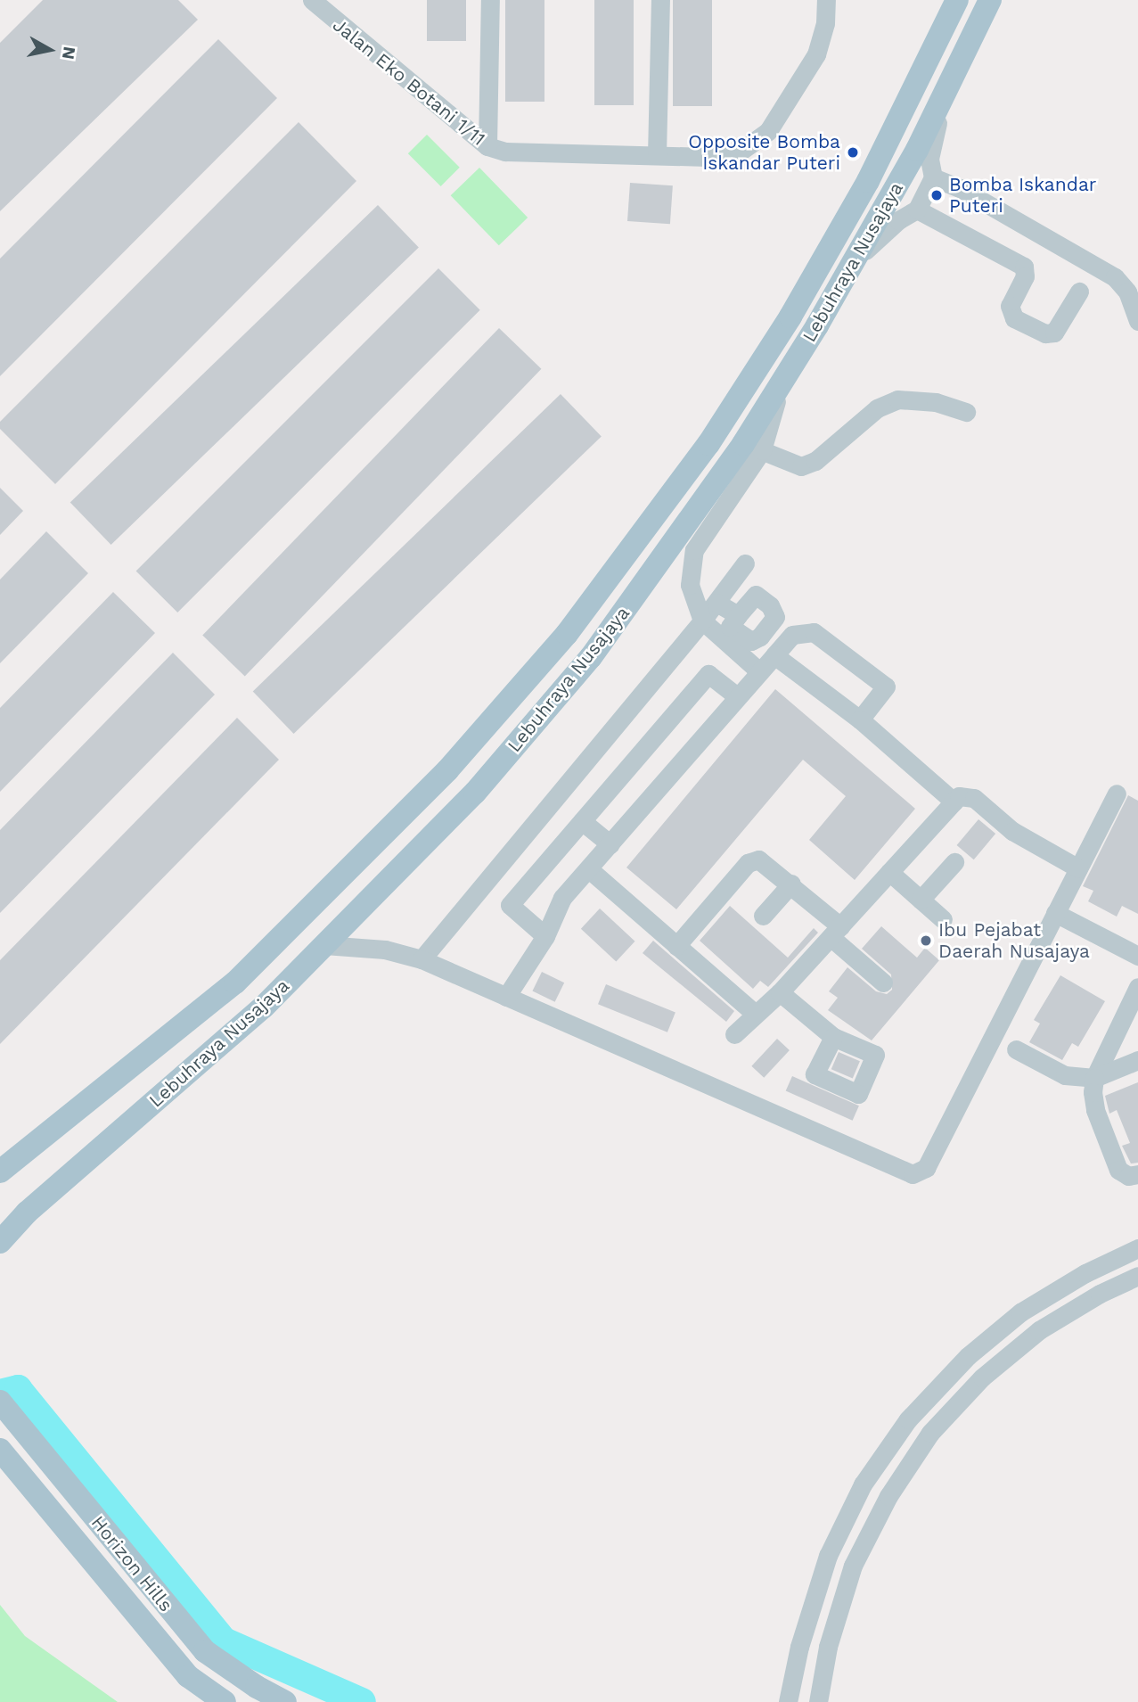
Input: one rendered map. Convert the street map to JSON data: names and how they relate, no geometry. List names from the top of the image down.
{
  "streets": {
    "main road": ["Lebuhraya Nusajaya", "Horizon Hills"],
    "street": ["Jalan Eko Botani 1/11"]
  },
  "places": ["Opposite Bomba Iskandar Puteri", "Bomba Iskandar Puteri", "Ibu Pejabat Daerah Nusajaya"],
  "north": "right"
}
